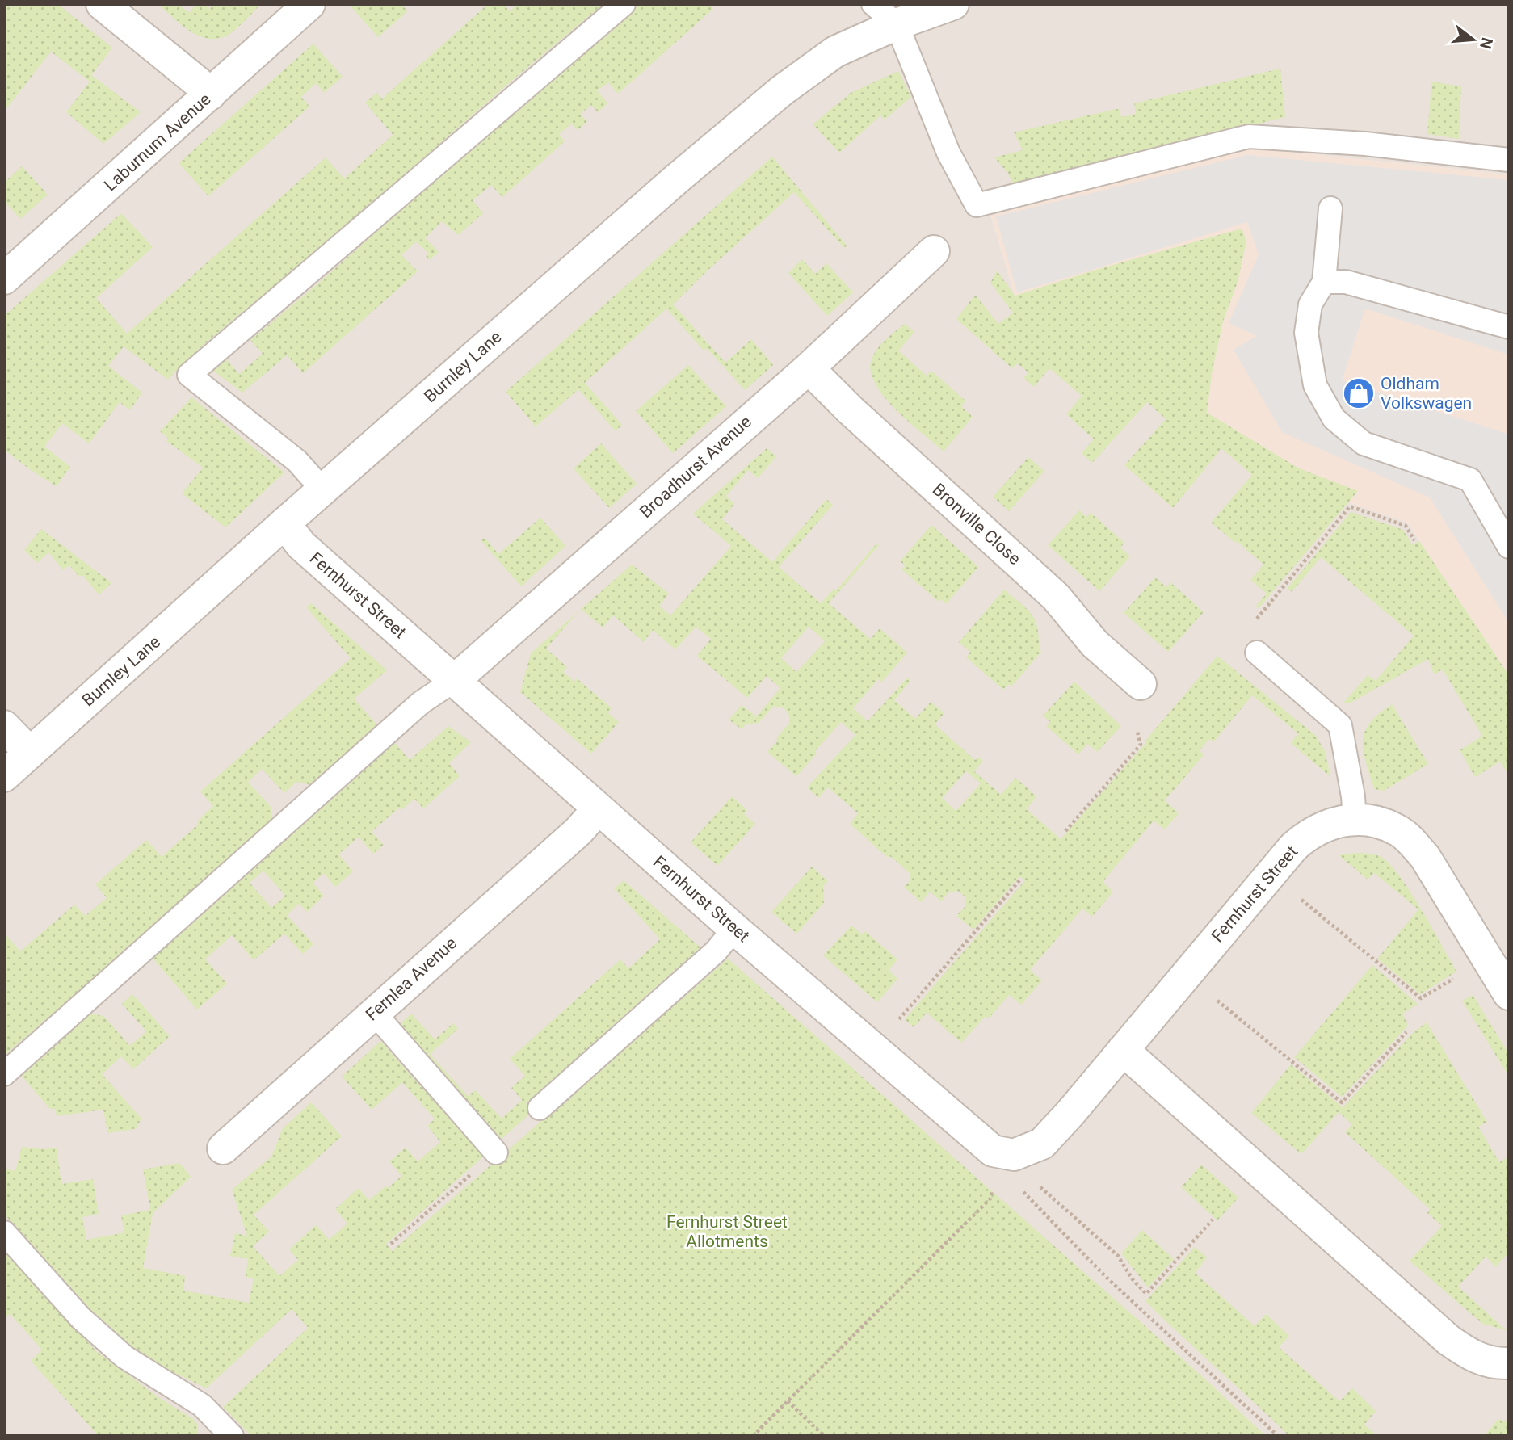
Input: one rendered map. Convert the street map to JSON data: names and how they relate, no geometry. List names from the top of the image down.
{
  "streets": {
    "street": [
      "Laburnum Avenue",
      "Burnley Lane",
      "Broadhurst Avenue",
      "Bronville Close",
      "Fernhurst Street",
      "Fernlea Avenue"
    ]
  },
  "crossings": [
    ["Burnley Lane", "Fernhurst Street"],
    ["Broadhurst Avenue", "Bronville Close"],
    ["Broadhurst Avenue", "Fernhurst Street"],
    ["Fernhurst Street", "Fernlea Avenue"]
  ],
  "parks": ["Fernhurst Street Allotments"],
  "places": {
    "shop": ["Oldham Volkswagen"]
  },
  "north": "right"
}
